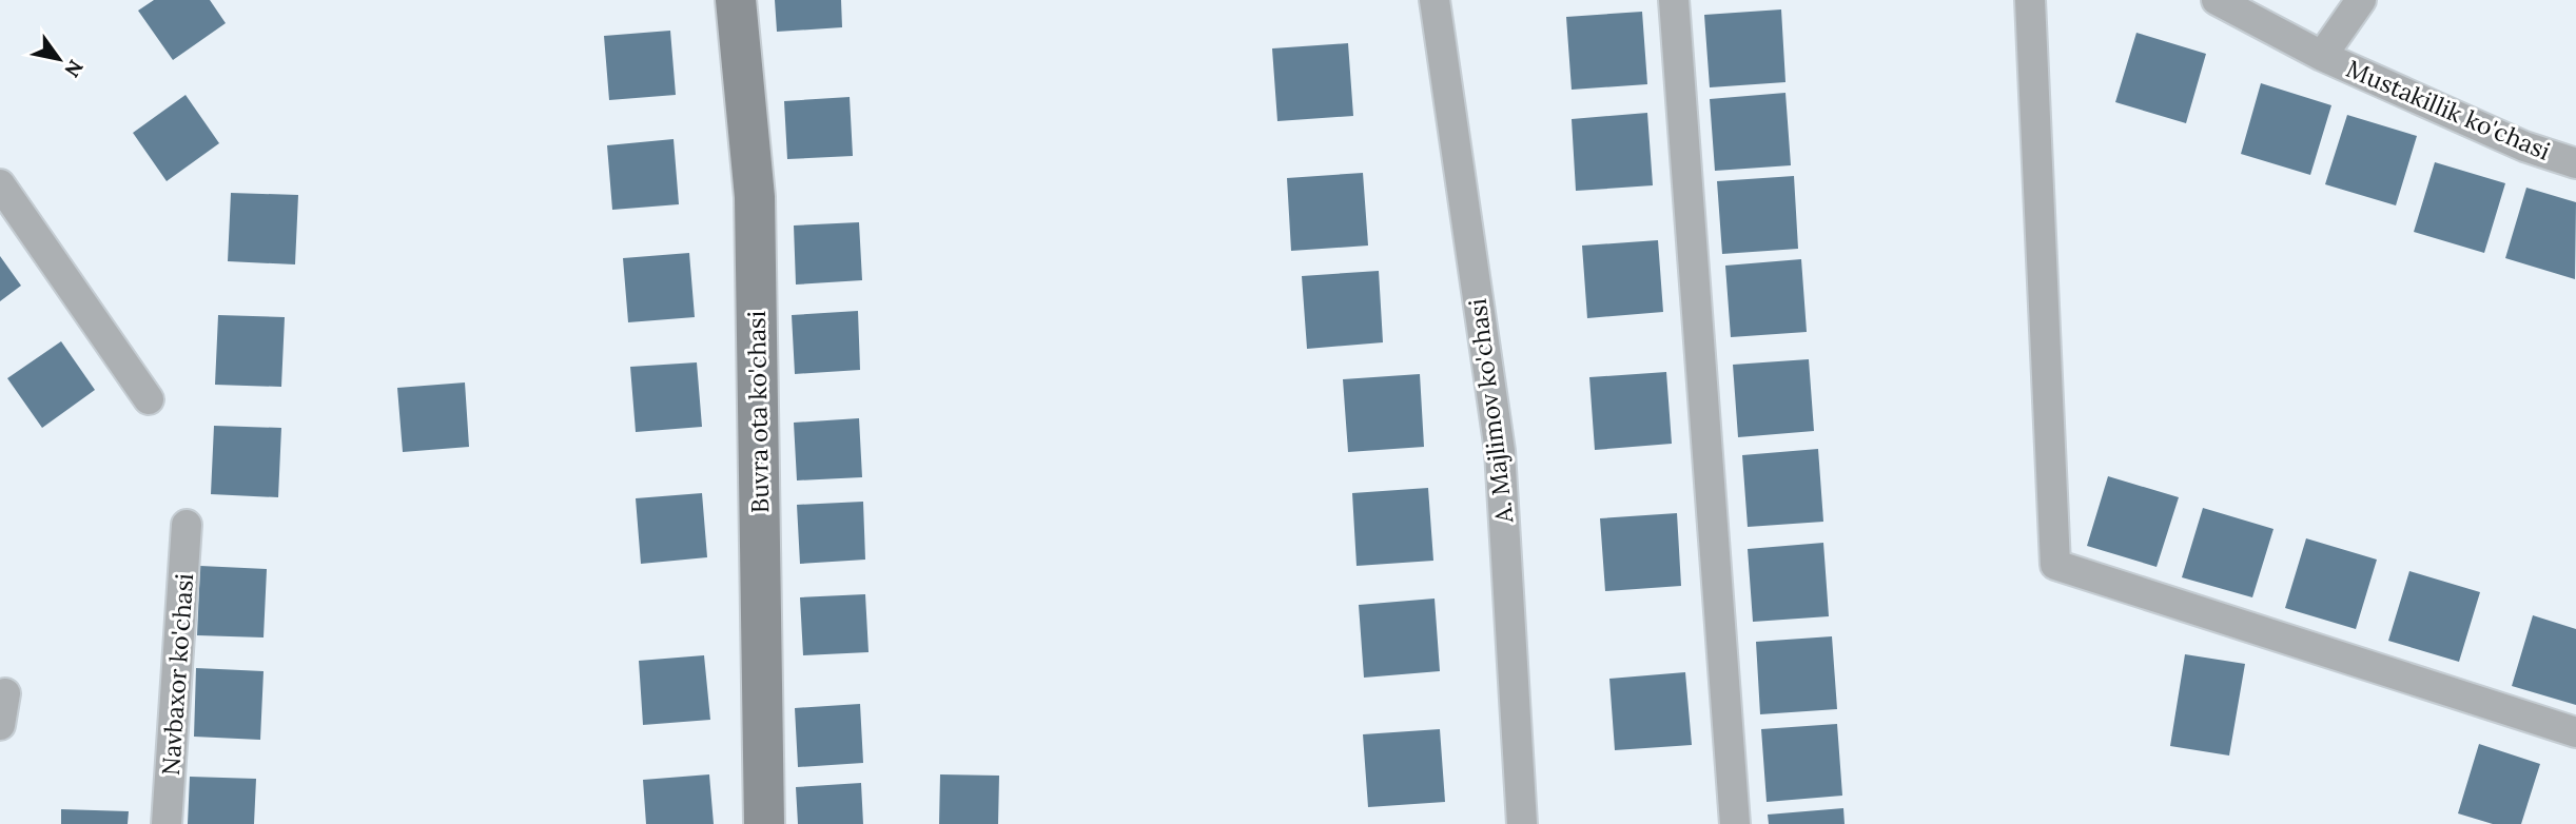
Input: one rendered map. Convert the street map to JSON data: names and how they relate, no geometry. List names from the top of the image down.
{
  "streets": {
    "main road": ["Buvra ota ko'chasi"],
    "street": ["Mustakillik ko'chasi", "A. Majlimov ko'chasi", "Navbaxor ko'chasi"]
  },
  "north": "bottom right"
}
